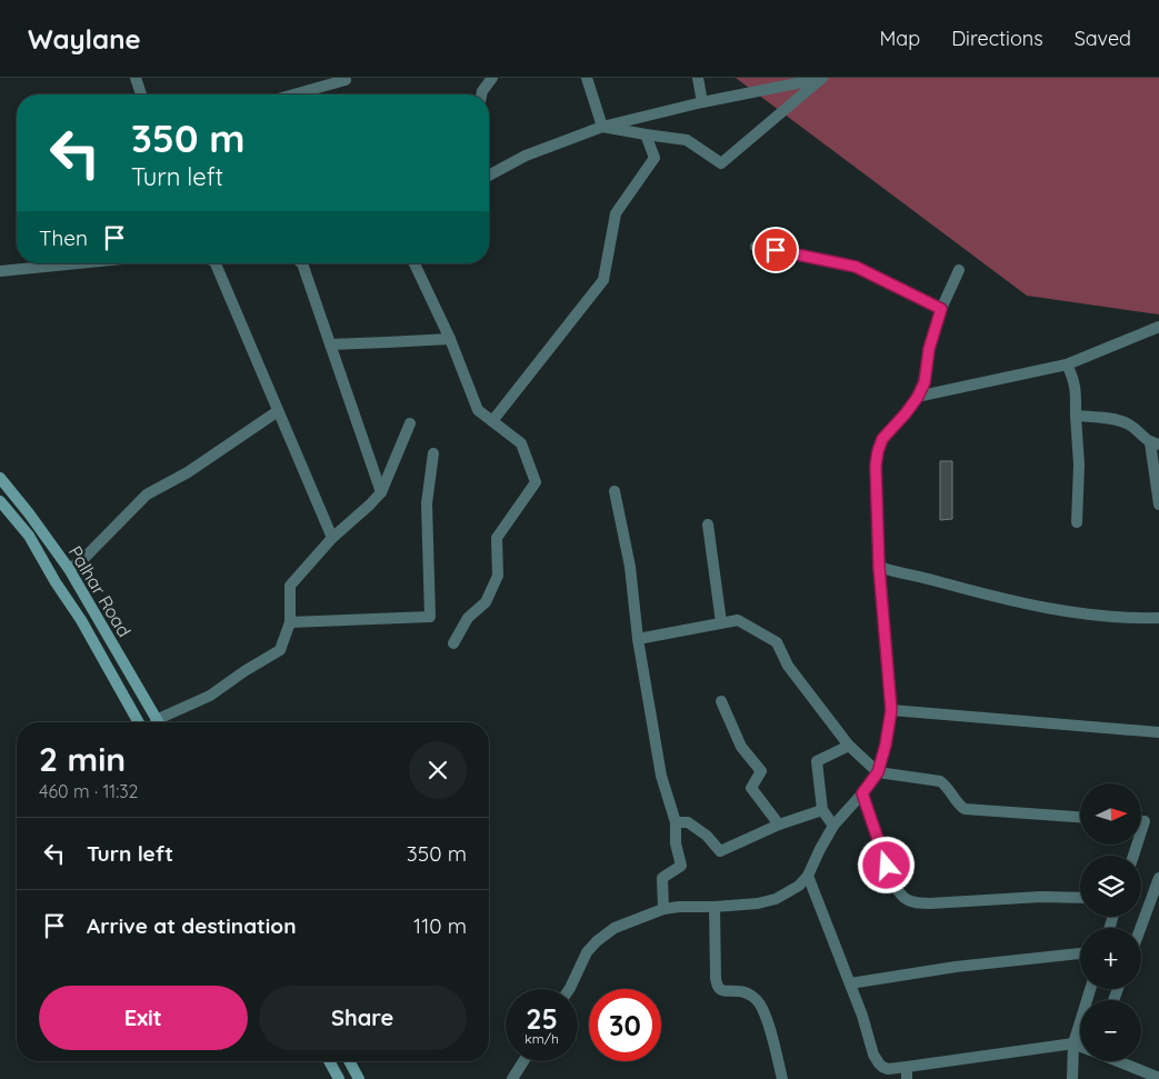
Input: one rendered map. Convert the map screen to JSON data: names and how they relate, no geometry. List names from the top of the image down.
{
  "streets": {
    "main road": ["Palhar Road"]
  },
  "north": "right",
  "page": {
    "header": "Waylane",
    "nav": ["Map", "Directions", "Saved"],
    "turn": ["350 m", "Turn left"],
    "then": "Then",
    "heading": ["2 min", "460 m · 11:32"],
    "map_buttons": ["+", "−"],
    "list": [
      {
        "name": "Turn left",
        "value": "350 m"
      },
      {
        "name": "Arrive at destination",
        "value": "110 m"
      }
    ],
    "buttons": ["Exit", "Share"],
    "speed": "25 km/h",
    "limit": "30"
  }
}
